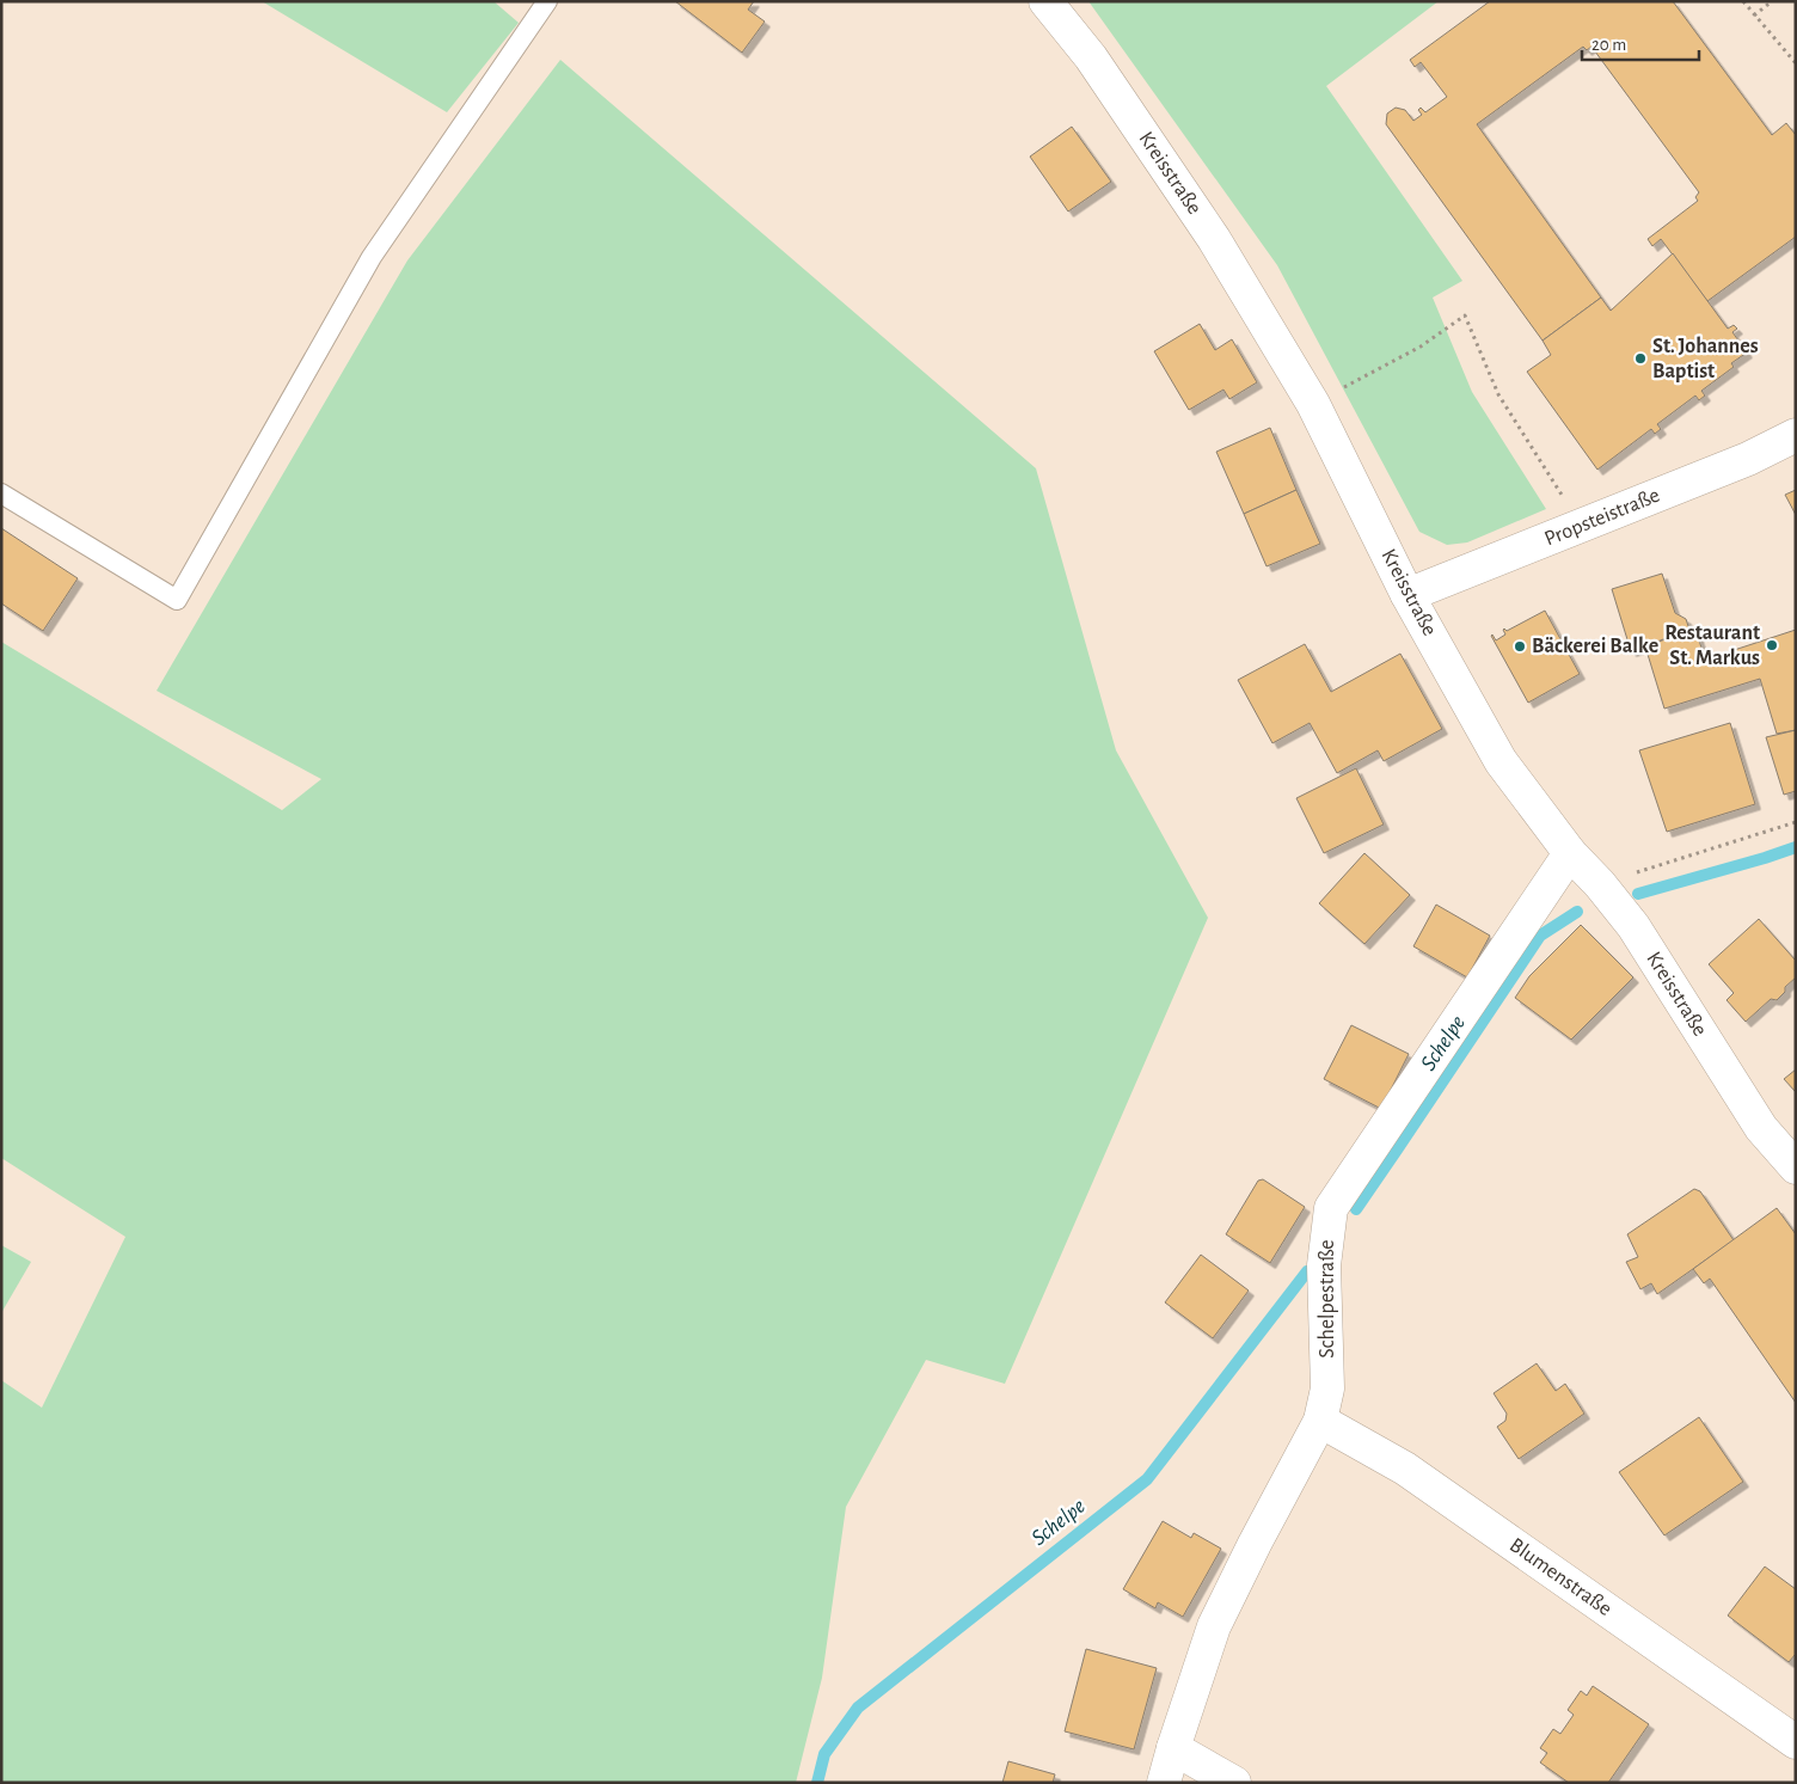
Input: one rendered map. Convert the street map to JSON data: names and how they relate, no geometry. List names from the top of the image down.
{
  "streets": {
    "street": [
      "Kreisstraße",
      "Propsteistraße",
      "Schelpestraße",
      "Blumenstraße"
    ]
  },
  "crossings": [
    ["Kreisstraße", "Propsteistraße"],
    ["Kreisstraße", "Schelpestraße"],
    ["Schelpestraße", "Blumenstraße"]
  ],
  "water": ["Schelpe"],
  "places": ["St. Johannes Baptist", "Restaurant St. Markus", "Bäckerei Balke"],
  "scale_bar": "20 m"
}
